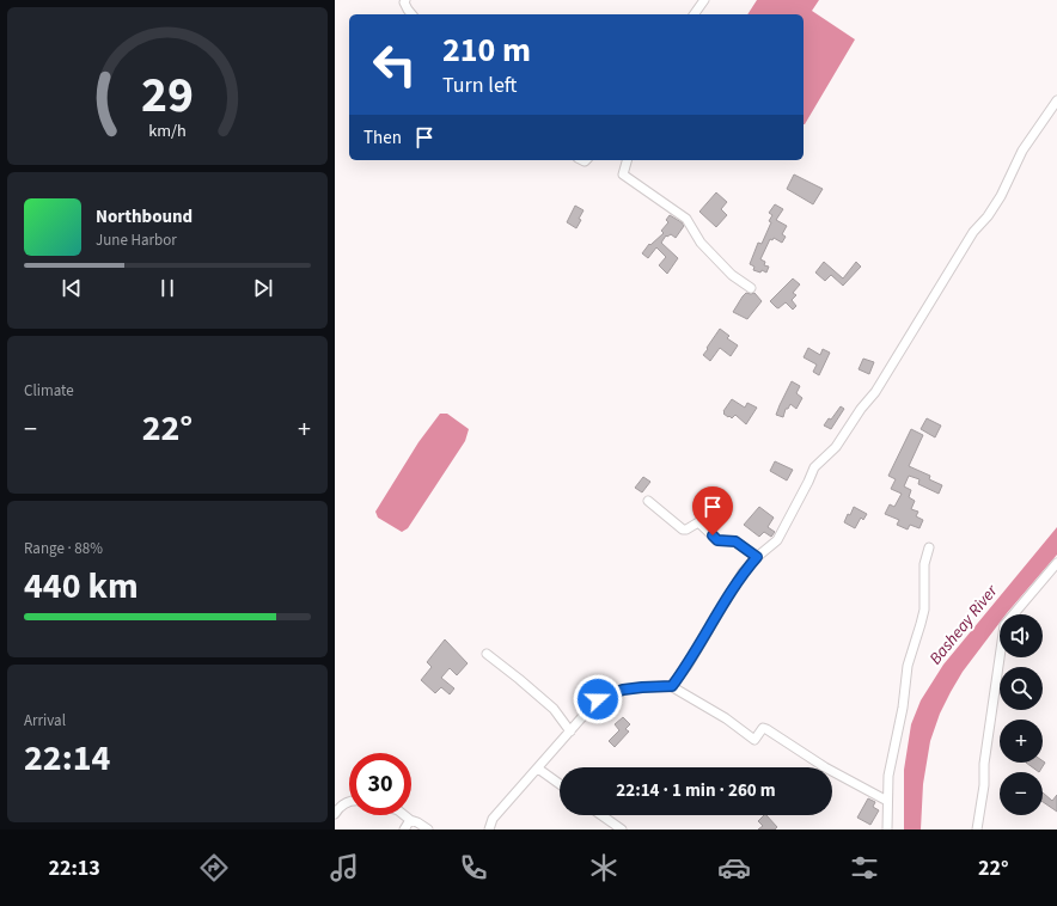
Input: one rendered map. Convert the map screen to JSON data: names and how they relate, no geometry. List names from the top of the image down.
{
  "water": ["Basheay River"],
  "page": {
    "turn": ["210 m", "Turn left"],
    "then": "Then",
    "song": ["Northbound", "June Harbor"],
    "tile": [
      "Climate",
      ["Range · 88%", "440 km"],
      ["Arrival", "22:14"]
    ],
    "heat": ["−", "22°", "+"],
    "map_buttons": ["+", "−"],
    "limit": "30",
    "trip": "22:14 · 1 min · 260 m",
    "tabs": ["22:13", "22°"],
    "gauge": ["29", "km/h"]
  }
}
